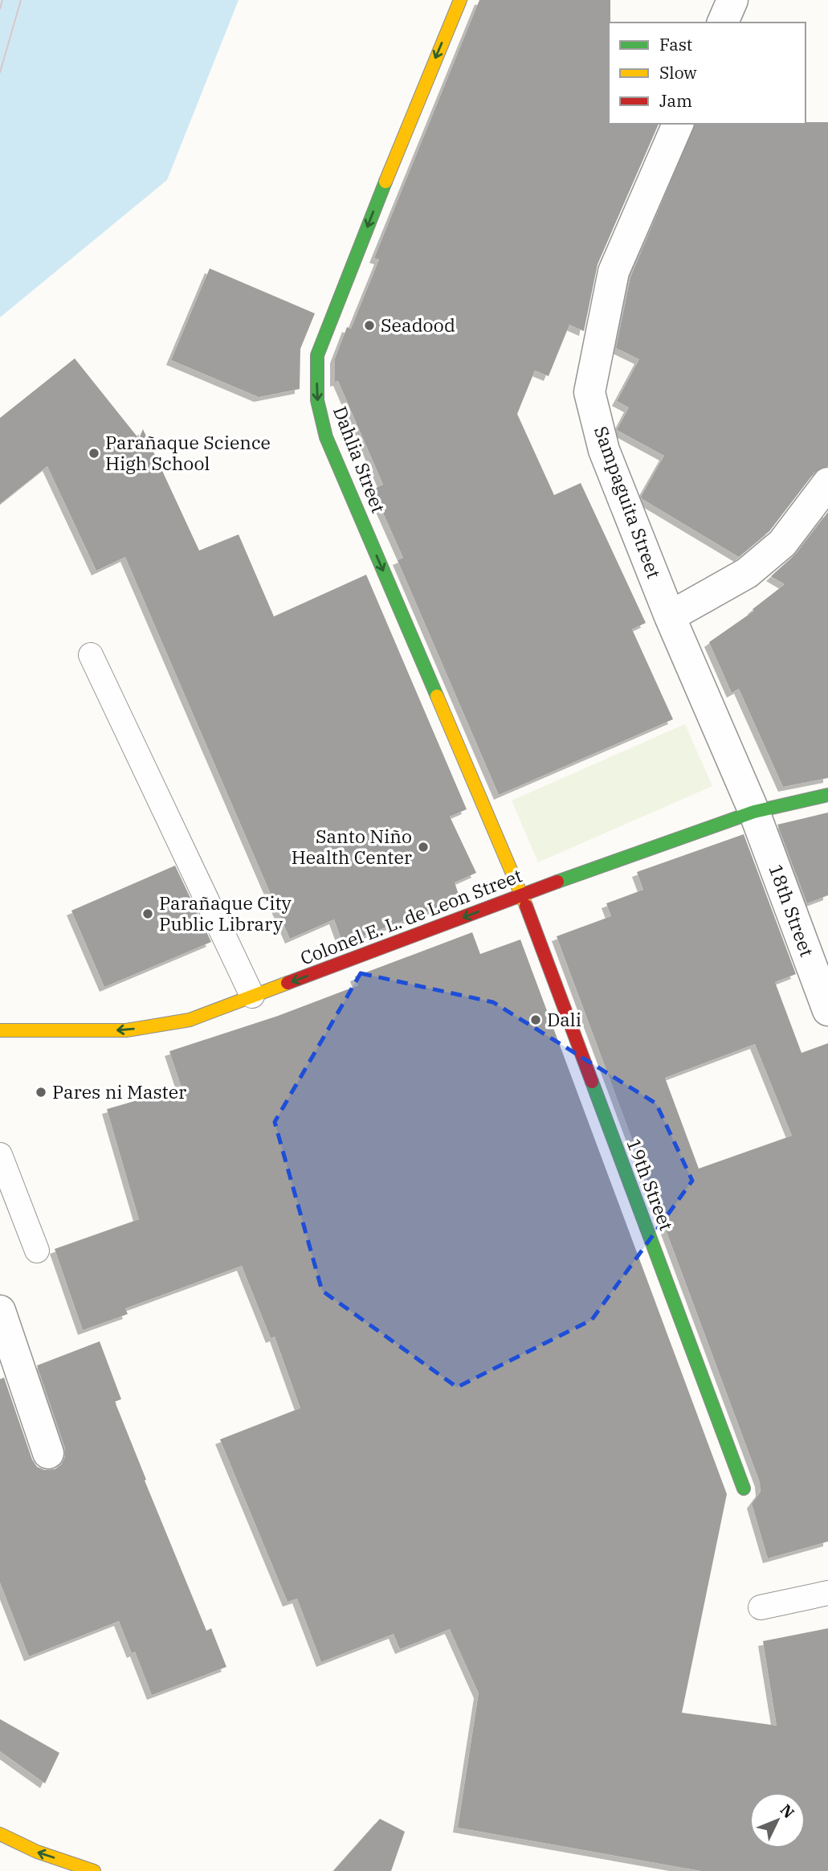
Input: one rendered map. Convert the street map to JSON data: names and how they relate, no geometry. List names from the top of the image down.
{
  "streets": {
    "street": [
      "Dahlia Street",
      "Sampaguita Street",
      "18th Street",
      "Colonel E. L. de Leon Street",
      "19th Street"
    ]
  },
  "crossings": [
    ["Dahlia Street", "Colonel E. L. de Leon Street"],
    ["Dahlia Street", "19th Street"],
    ["Sampaguita Street", "18th Street"],
    ["Sampaguita Street", "Colonel E. L. de Leon Street"],
    ["18th Street", "Colonel E. L. de Leon Street"],
    ["Colonel E. L. de Leon Street", "19th Street"]
  ],
  "one_way": ["Dahlia Street", "Colonel E. L. de Leon Street"],
  "places": [
    "Seadood",
    "Parañaque Science High School",
    "Santo Niño Health Center",
    "Parañaque City Public Library",
    "Dali",
    "Pares ni Master"
  ],
  "legend": ["Fast", "Slow", "Jam"],
  "north": "top right"
}
